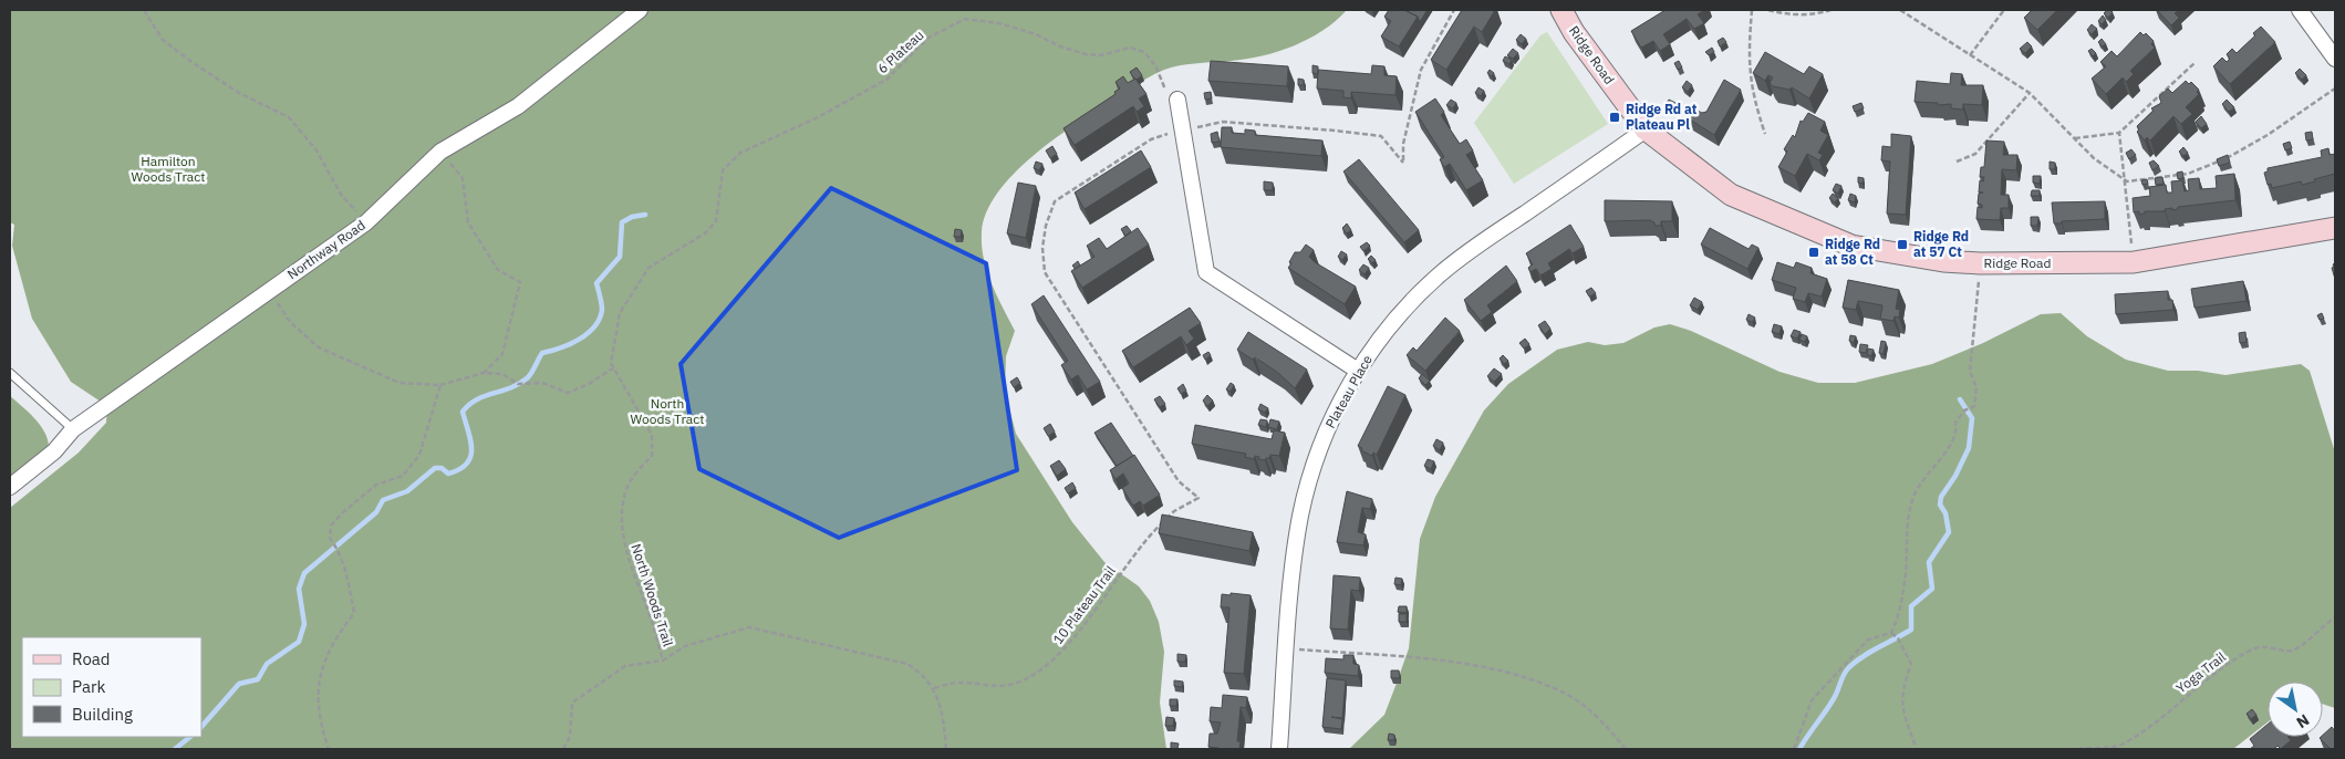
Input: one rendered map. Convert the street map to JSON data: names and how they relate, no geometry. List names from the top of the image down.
{
  "streets": {
    "street": ["Ridge Road", "Northway Road", "Plateau Place"],
    "path": [
      "6 Plateau",
      "North Woods Trail",
      "10 Plateau Trail",
      "Yoga Trail"
    ]
  },
  "crossings": [
    ["6 Plateau", "North Woods Trail"],
    ["Ridge Road", "Plateau Place"],
    ["North Woods Trail", "10 Plateau Trail"]
  ],
  "parks": ["Hamilton Woods Tract", "North Woods Tract"],
  "places": {
    "transit": ["Ridge Rd at Plateau Pl", "Ridge Rd at 57 Ct", "Ridge Rd at 58 Ct"]
  },
  "legend": ["Road", "Park", "Building"],
  "north": "bottom right"
}
